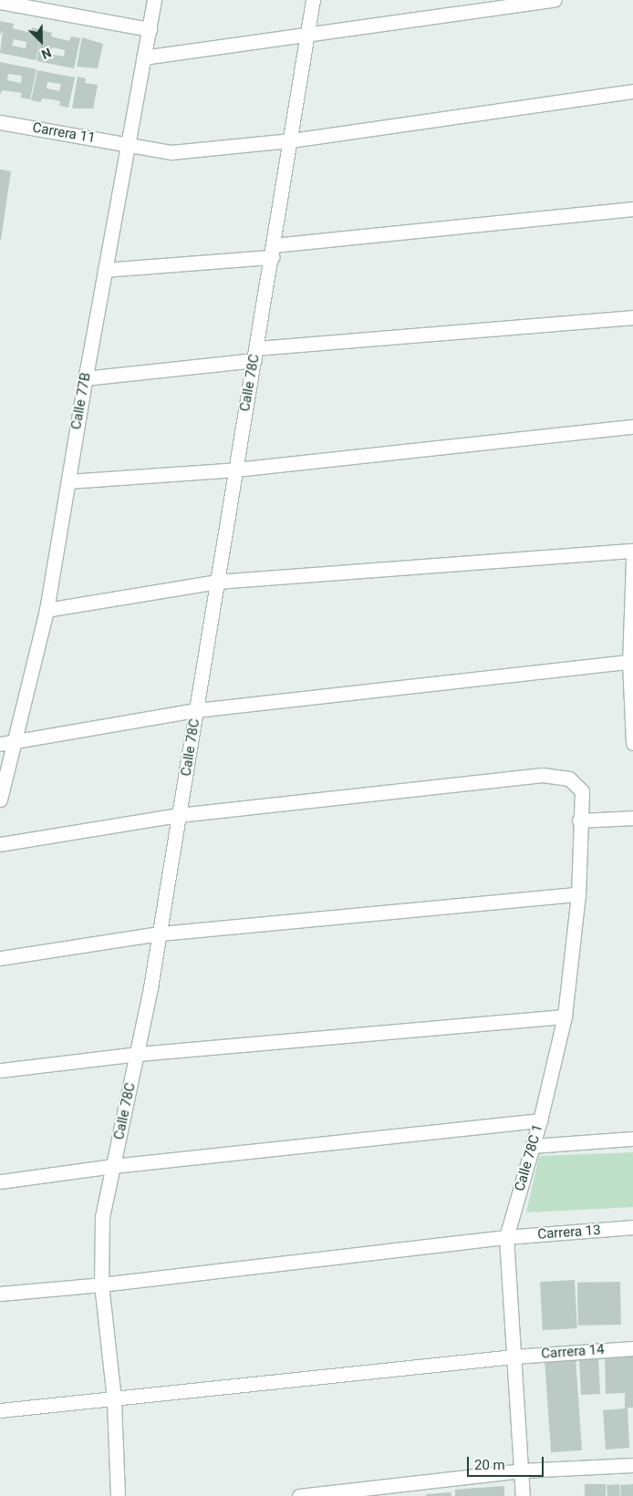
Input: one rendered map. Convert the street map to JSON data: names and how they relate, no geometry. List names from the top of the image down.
{
  "streets": {
    "street": [
      "Carrera 11",
      "Calle 78C",
      "Calle 77B",
      "Calle 78C 1",
      "Carrera 13",
      "Carrera 14"
    ]
  },
  "crossings": [
    ["Carrera 11", "Calle 78C"],
    ["Carrera 11", "Calle 77B"],
    ["Calle 78C", "Calle 78C 1"],
    ["Calle 78C", "Carrera 13"],
    ["Calle 78C", "Carrera 14"],
    ["Calle 78C 1", "Carrera 13"],
    ["Calle 78C 1", "Carrera 14"]
  ],
  "scale_bar": "20 m",
  "north": "bottom right"
}
